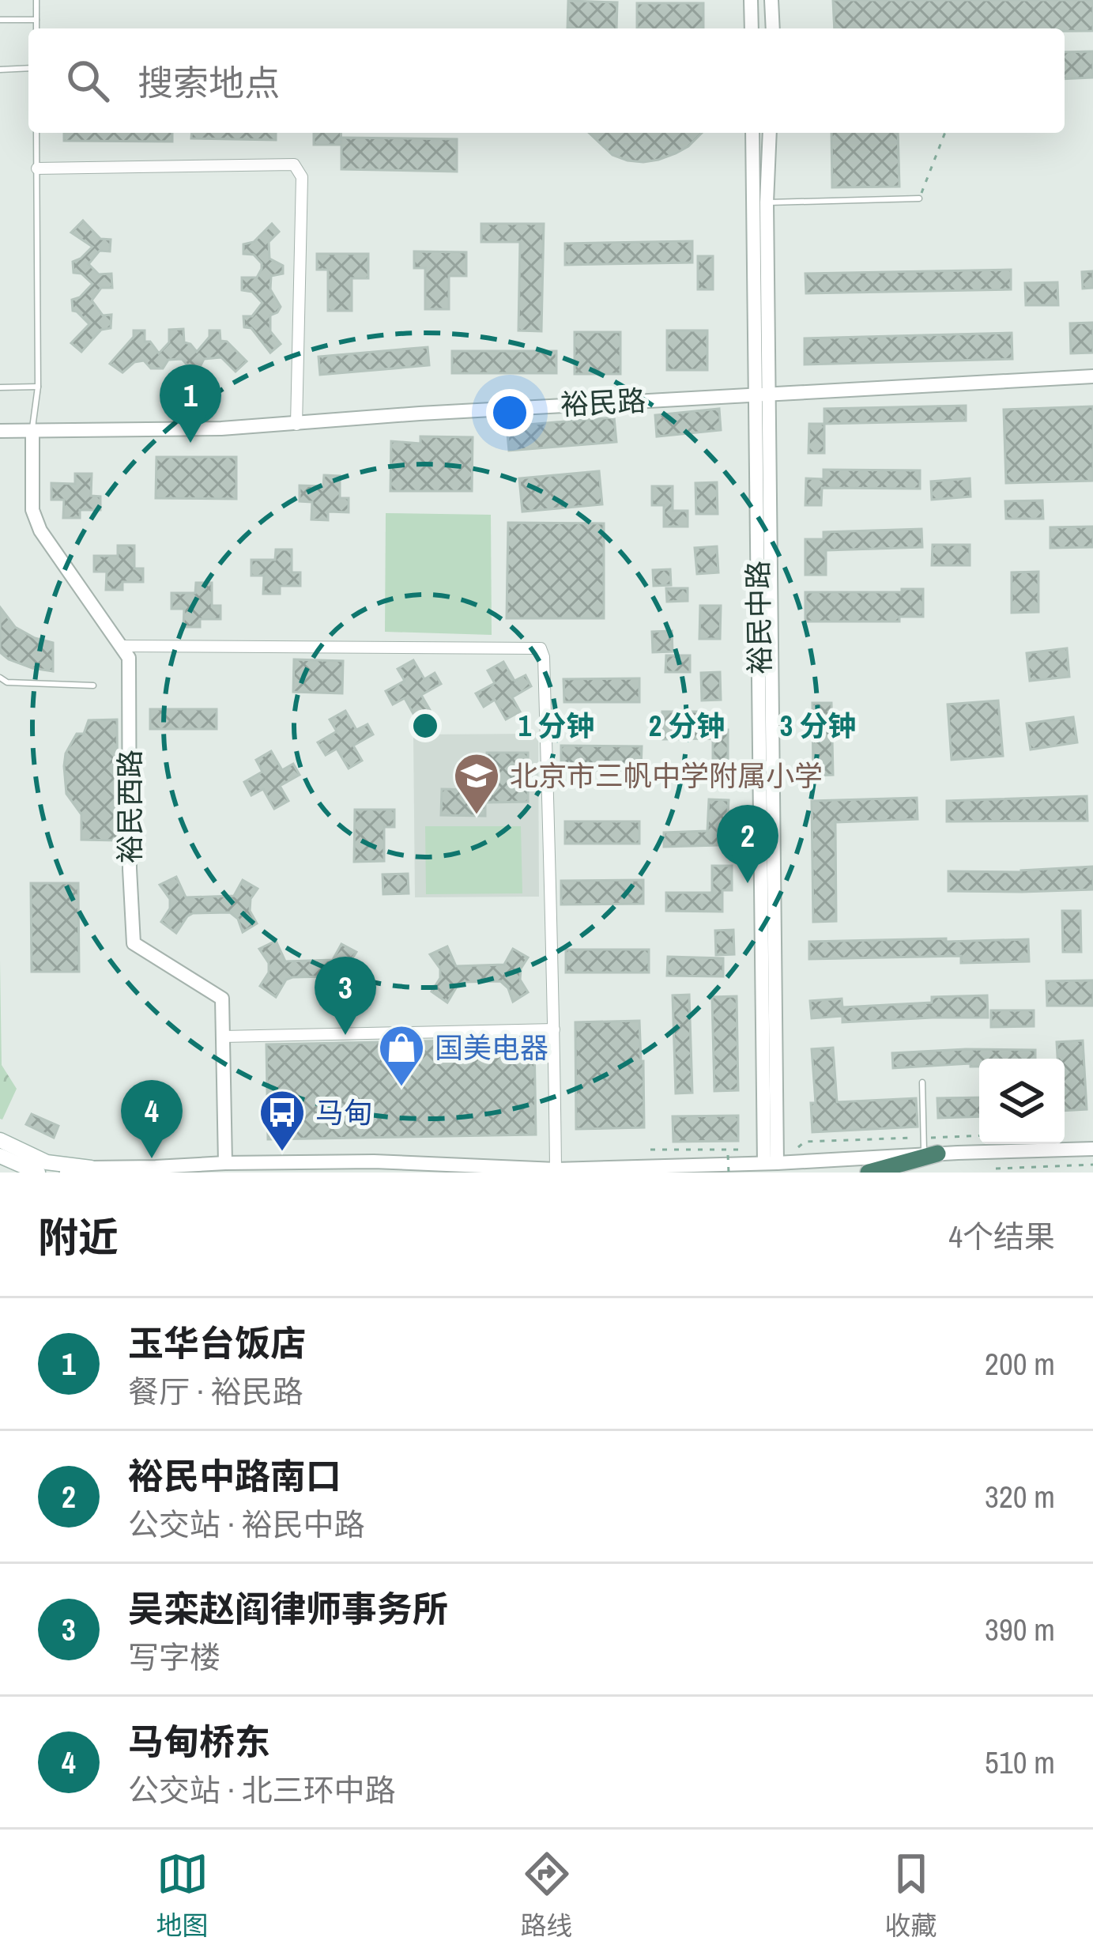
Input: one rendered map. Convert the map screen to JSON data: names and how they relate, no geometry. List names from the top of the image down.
{
  "streets": {
    "street": ["裕民路", "裕民中路", "裕民西路"]
  },
  "crossings": [
    ["裕民路", "裕民中路"],
    ["裕民路", "裕民西路"]
  ],
  "places": {
    "school or university": ["北京市三帆中学附属小学"],
    "shop": ["国美电器"],
    "bus stop": ["马甸"]
  },
  "page": {
    "search": "搜索地点",
    "pins": [
      "1",
      "2",
      "3",
      "4"
    ],
    "heading": ["附近", "4个结果"],
    "list": [
      {
        "mark": "1",
        "name": "玉华台饭店",
        "note": "餐厅 · 裕民路",
        "value": "200 m"
      },
      {
        "mark": "2",
        "name": "裕民中路南口",
        "note": "公交站 · 裕民中路",
        "value": "320 m"
      },
      {
        "mark": "3",
        "name": "吴栾赵阎律师事务所",
        "note": "写字楼",
        "value": "390 m"
      },
      {
        "mark": "4",
        "name": "马甸桥东",
        "note": "公交站 · 北三环中路",
        "value": "510 m"
      }
    ],
    "nav": ["地图", "路线", "收藏"]
  },
  "rings": ["1 分钟", "2 分钟", "3 分钟"]
}
